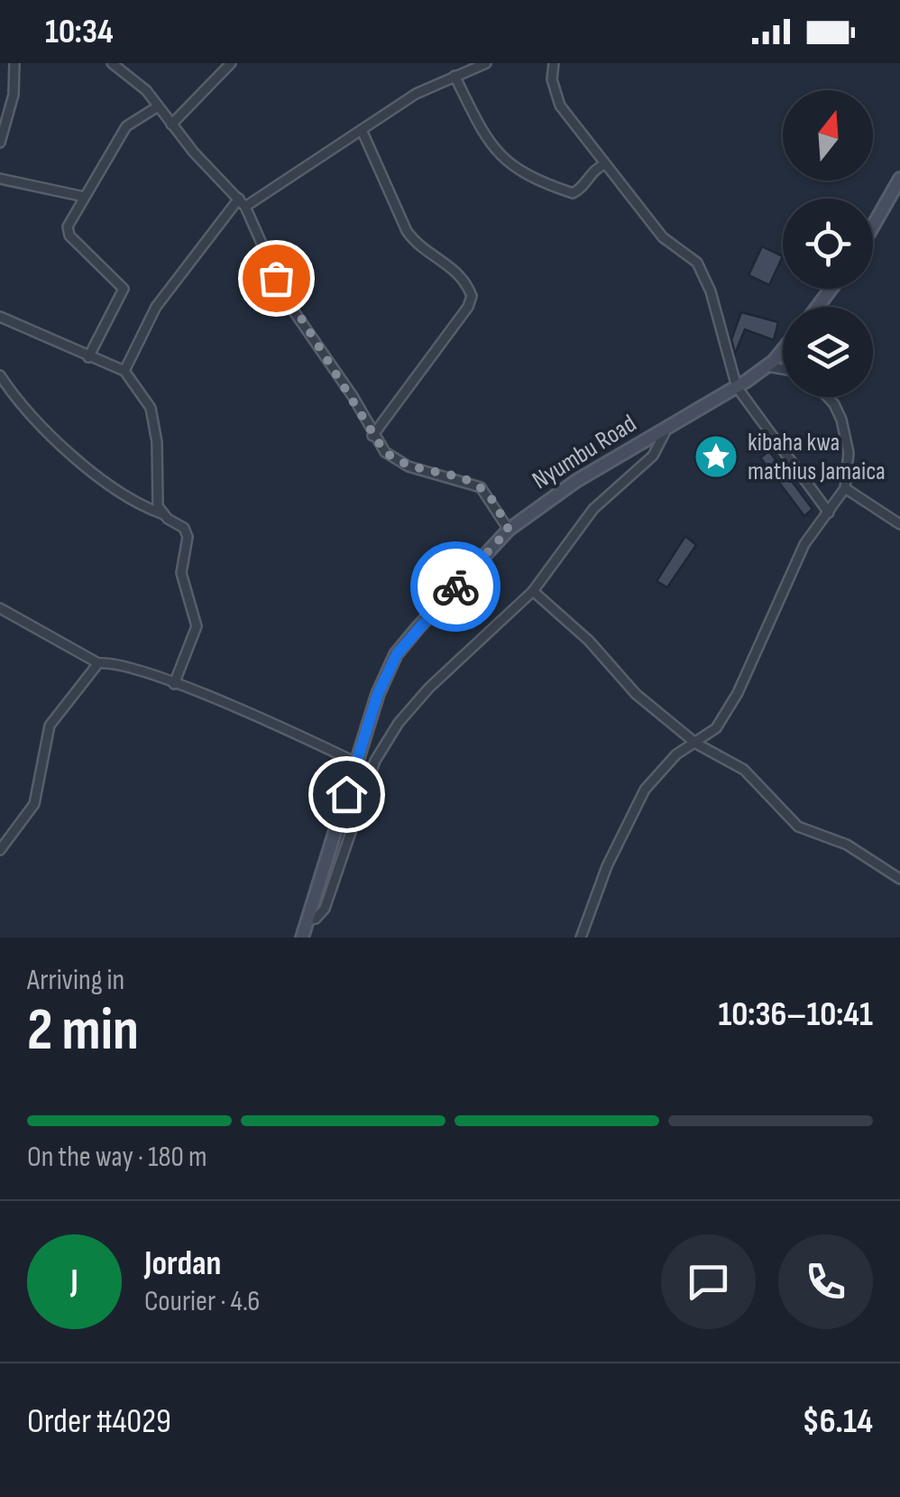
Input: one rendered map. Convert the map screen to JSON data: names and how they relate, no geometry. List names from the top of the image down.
{
  "streets": {
    "street": ["Nyumbu Road"]
  },
  "places": {
    "place": ["kibaha kwa mathius Jamaica"]
  },
  "north": "top",
  "page": {
    "status": "10:34",
    "heading": ["2 min", "Arriving in", "10:36–10:41"],
    "panel": [
      "Jordan",
      "Courier · 4.6",
      "Order #4029",
      "$6.14"
    ],
    "bar": "On the way · 180 m",
    "round": "J"
  }
}
